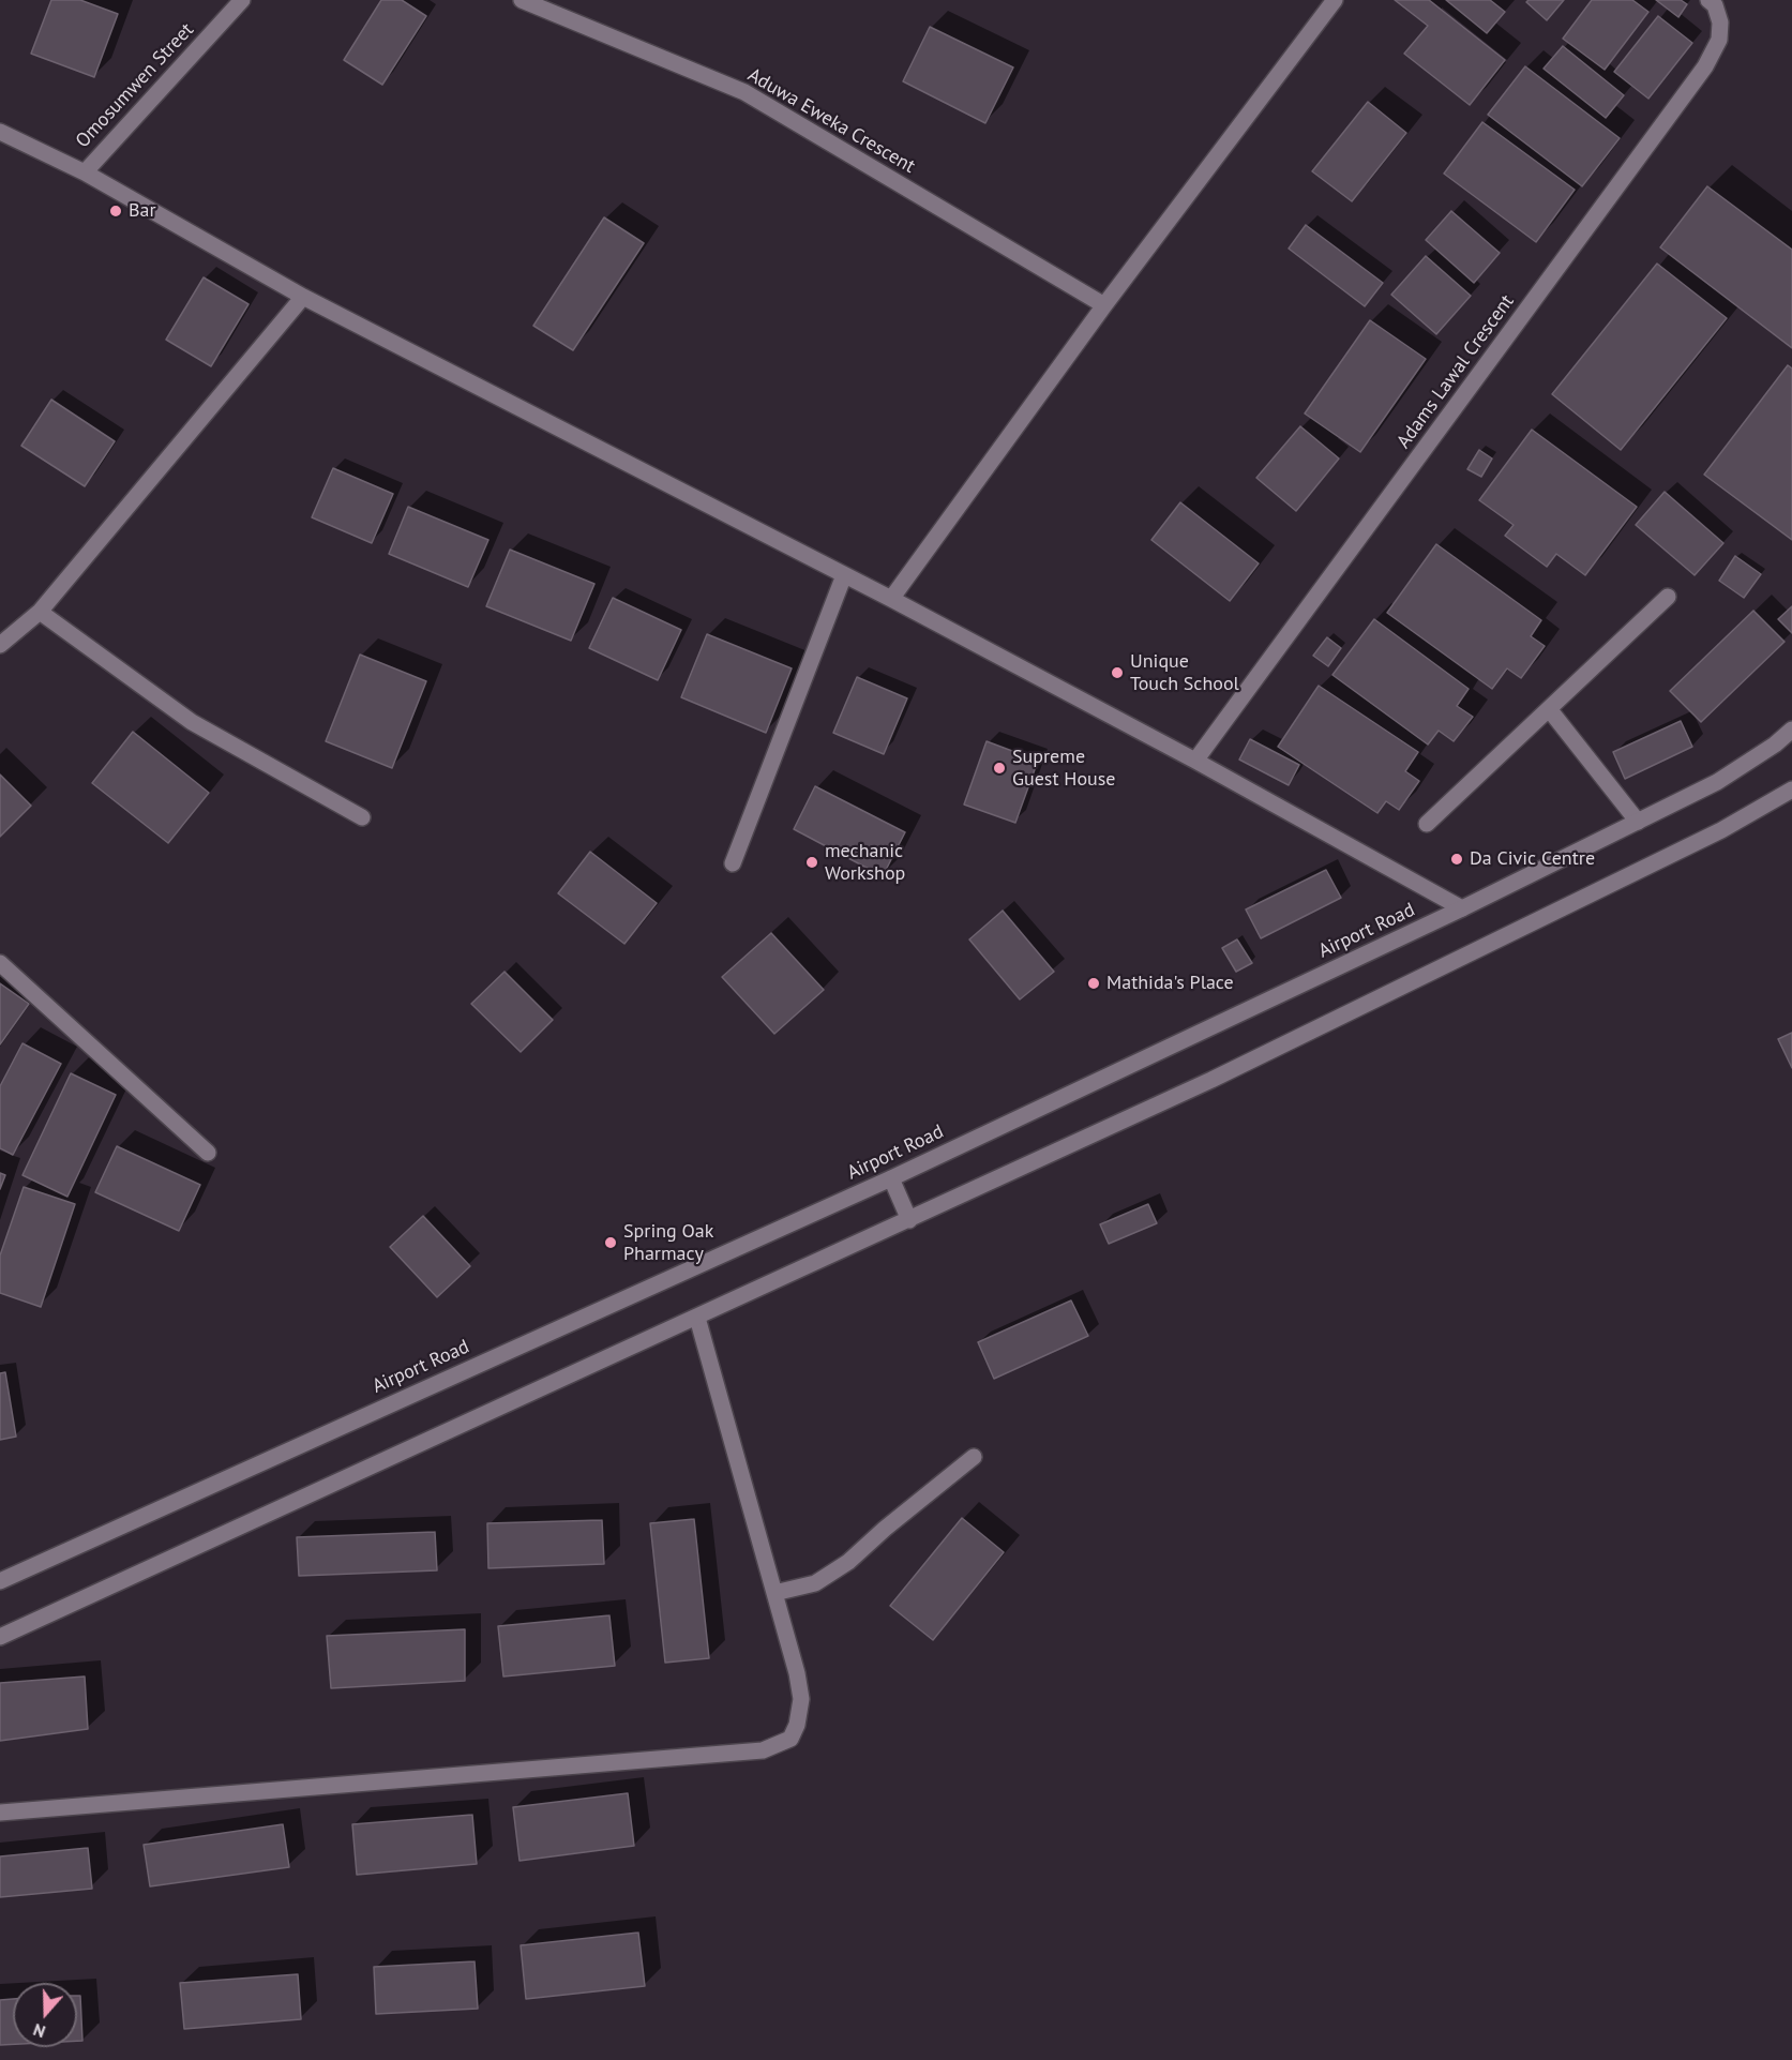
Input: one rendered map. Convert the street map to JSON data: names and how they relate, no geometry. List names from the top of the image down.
{
  "streets": {
    "street": [
      "Omosumwen Street",
      "Aduwa Eweka Crescent",
      "Adams Lawal Crescent",
      "Airport Road"
    ]
  },
  "places": [
    "Bar",
    "Unique Touch School",
    "Supreme Guest House",
    "Da Civic Centre",
    "mechanic Workshop",
    "Mathida's Place",
    "Spring Oak Pharmacy"
  ],
  "north": "bottom"
}
